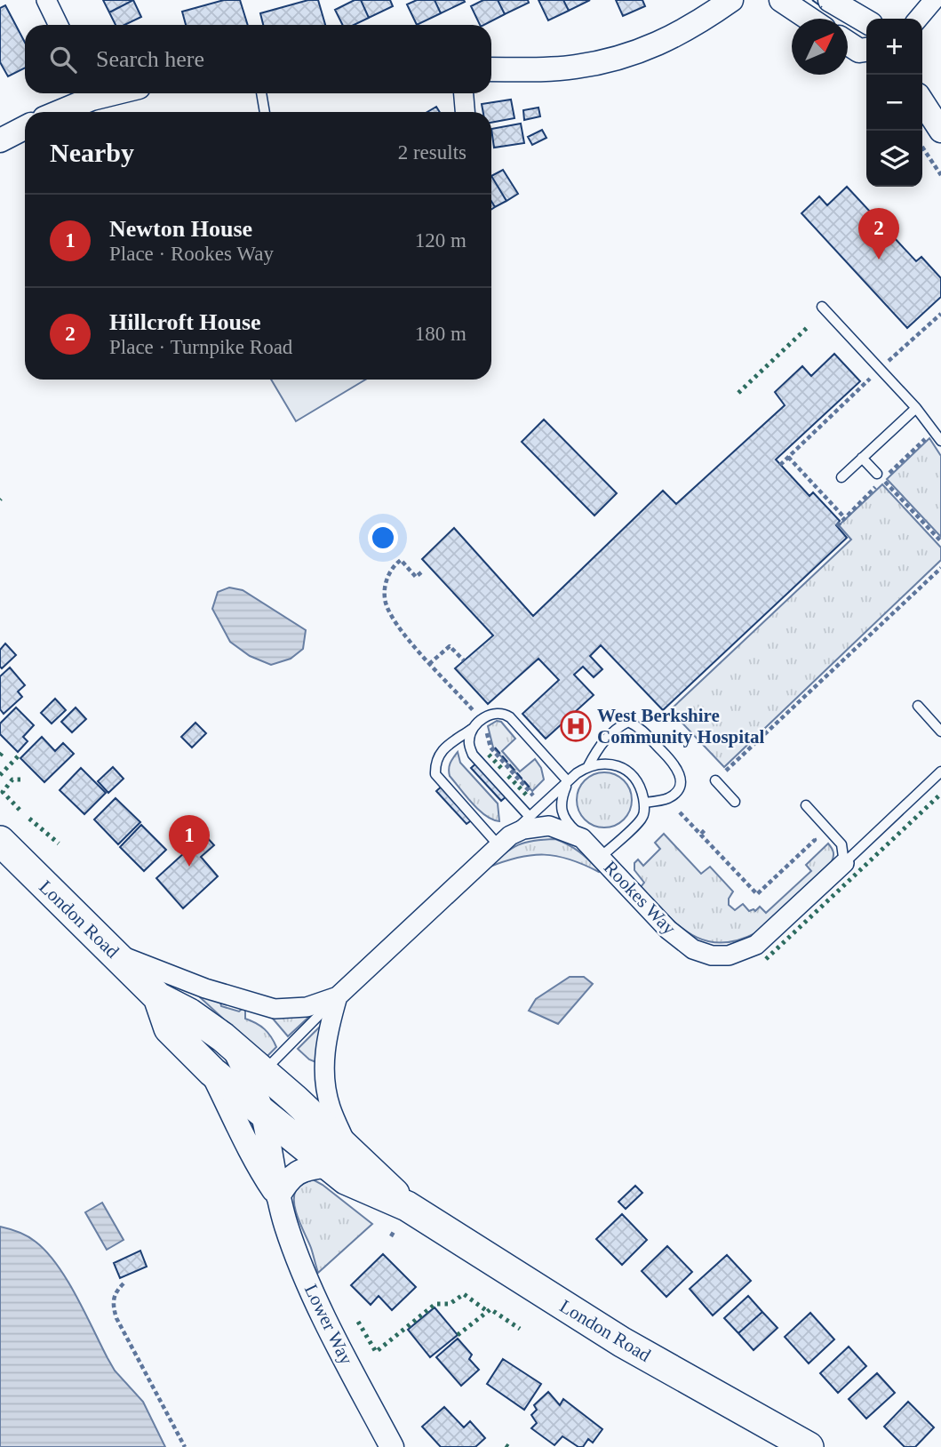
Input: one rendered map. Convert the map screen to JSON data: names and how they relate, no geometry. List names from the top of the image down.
{
  "streets": {
    "main road": ["London Road"],
    "street": ["Rookes Way", "Lower Way"]
  },
  "crossings": [
    ["Rookes Way", "London Road"],
    ["London Road", "Lower Way"]
  ],
  "places": {
    "hospital": ["West Berkshire Community Hospital"]
  },
  "north": "top right",
  "page": {
    "map_buttons": ["+", "−"],
    "search": "Search here",
    "heading": ["Nearby", "2 results"],
    "list": [
      {
        "mark": "1",
        "name": "Newton House",
        "note": "Place · Rookes Way",
        "value": "120 m"
      },
      {
        "mark": "2",
        "name": "Hillcroft House",
        "note": "Place · Turnpike Road",
        "value": "180 m"
      }
    ],
    "pins": ["2", "1"]
  }
}
